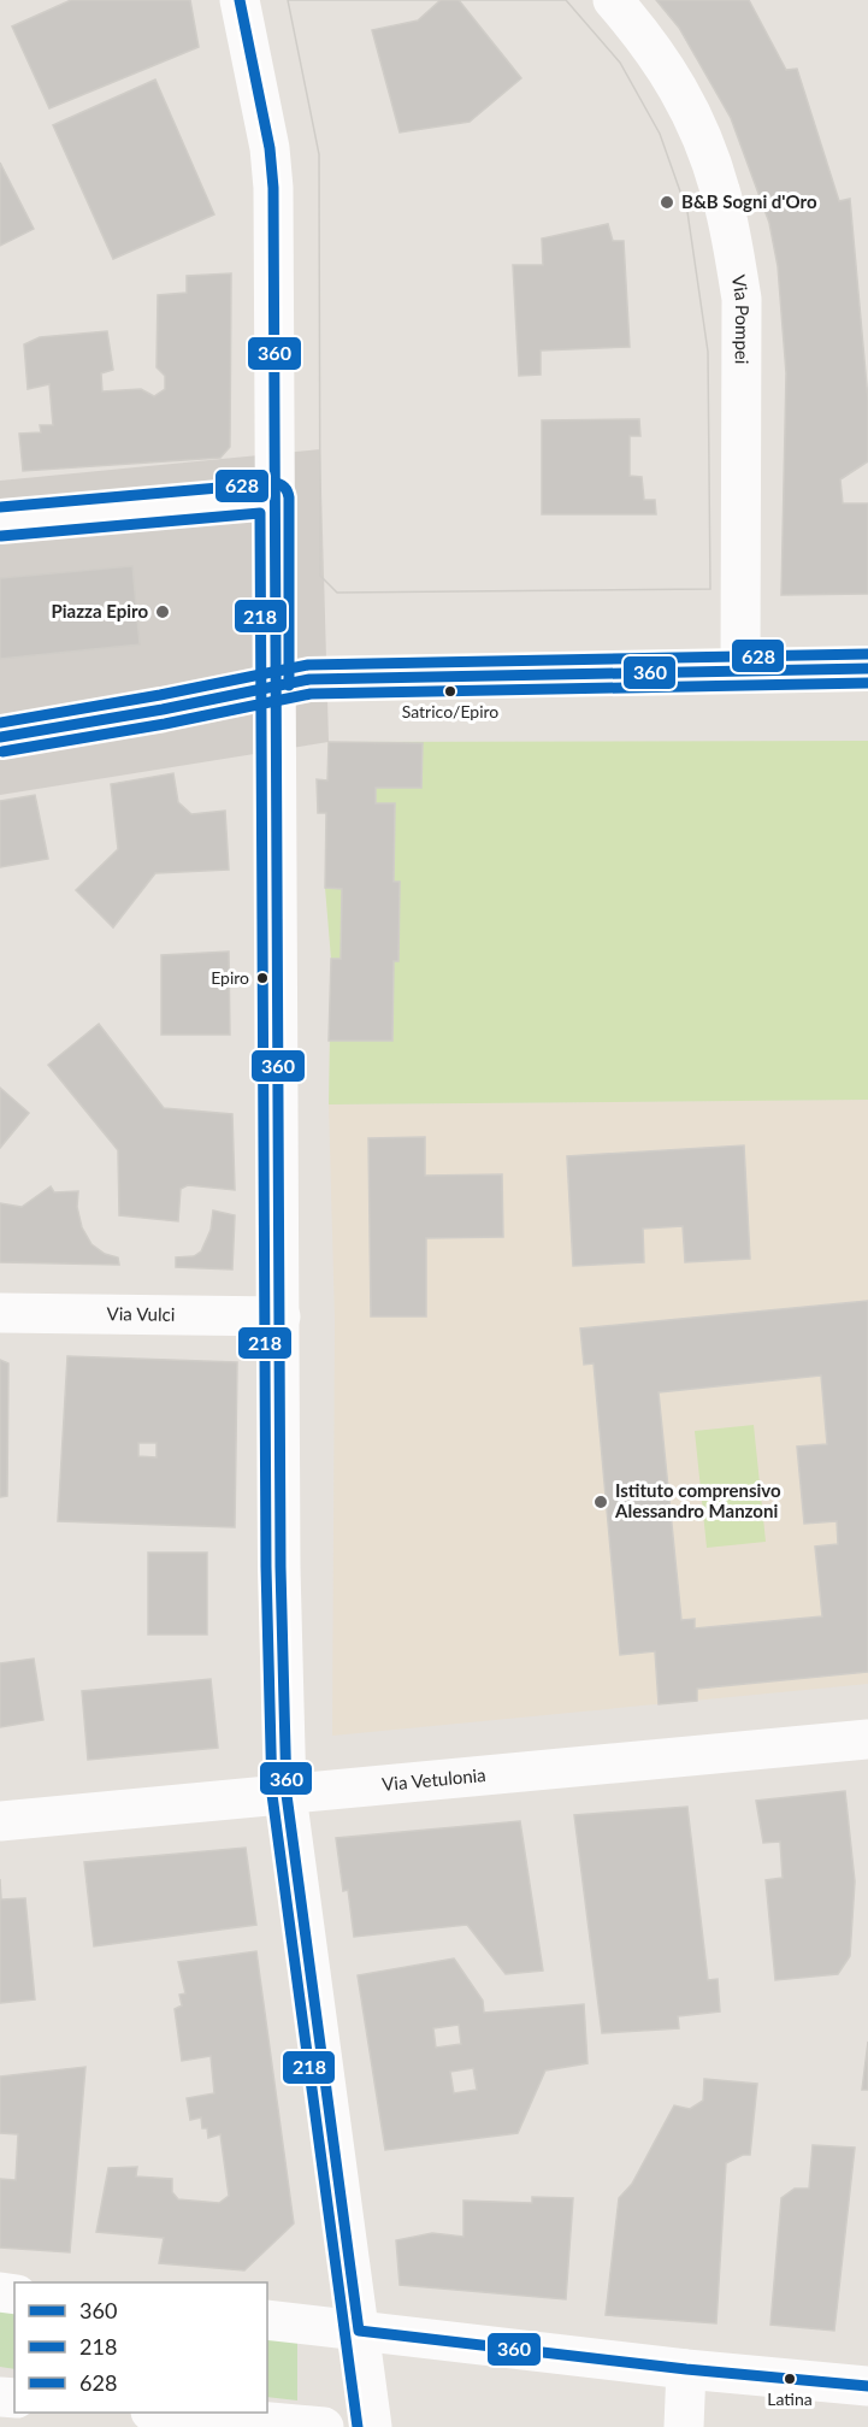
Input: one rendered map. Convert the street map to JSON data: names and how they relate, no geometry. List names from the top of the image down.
{
  "streets": {
    "street": ["Via Pompei", "Via Vulci", "Via Vetulonia"]
  },
  "places": [
    "B&B Sogni d'Oro",
    "Piazza Epiro",
    "Satrico/Epiro",
    "Epiro",
    "Istituto comprensivo Alessandro Manzoni",
    "Latina"
  ],
  "lines": ["transit line 360", "transit line 628", "transit line 218"],
  "legend": ["360", "218", "628"]
}
